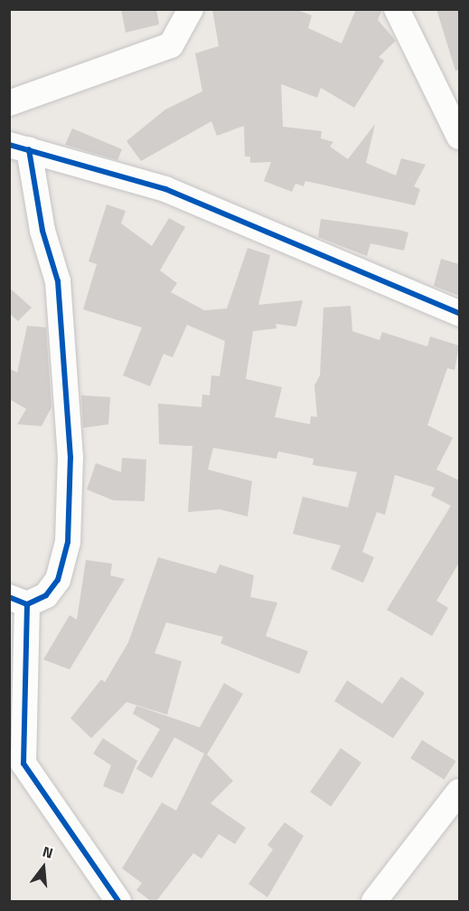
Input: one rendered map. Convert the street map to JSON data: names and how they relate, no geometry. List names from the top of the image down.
{
  "north": "top"
}
